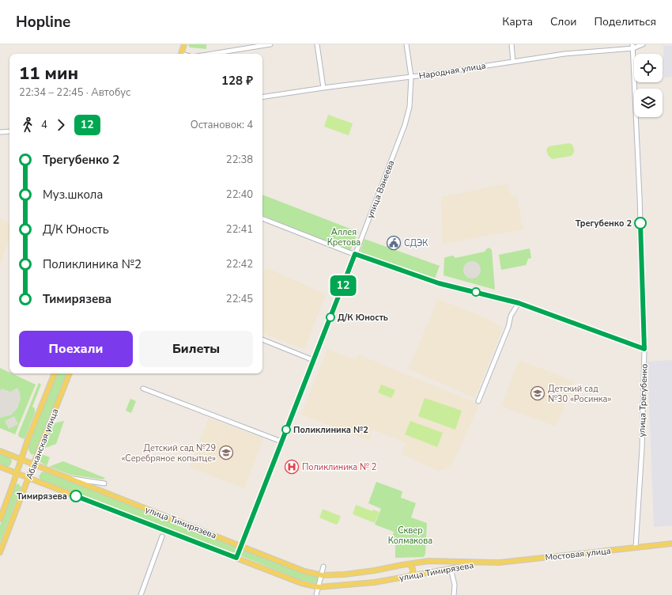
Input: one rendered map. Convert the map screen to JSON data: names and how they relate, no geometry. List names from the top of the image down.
{
  "streets": {
    "main road": ["Абаканская улица", "улица Тимирязева", "Мостовая улица"],
    "street": ["Народная улица", "улица Ванеева", "улица Трегубенко"]
  },
  "crossings": [
    ["Народная улица", "улица Ванеева"],
    ["Народная улица", "улица Трегубенко"],
    ["улица Ванеева", "улица Тимирязева"],
    ["улица Трегубенко", "Мостовая улица"],
    ["Абаканская улица", "улица Тимирязева"],
    ["улица Тимирязева", "Мостовая улица"]
  ],
  "parks": ["Аллея Кретова", "Сквер Колмакова"],
  "places": {
    "other": [
      "Трегубенко 2",
      "Д/К Юность",
      "Поликлиника №2",
      "Тимирязева"
    ],
    "public building": ["СДЭК"],
    "school or university": ["Детский сад №30 «Росинка»", "Детский сад №29 «Серебряное копытце»"],
    "hospital": ["Поликлиника № 2"]
  },
  "lines": ["bus line 12"],
  "page": {
    "header": "Hopline",
    "nav": ["Карта", "Слои", "Поделиться"],
    "on_map": "12",
    "heading": ["11 мин", "22:34 – 22:45 · Автобус", "128 ₽"],
    "legs": ["4", "12", "Остановок: 4"],
    "list": [
      {
        "name": "Трегубенко 2",
        "value": "22:38"
      },
      {
        "name": "Муз.школа",
        "value": "22:40"
      },
      {
        "name": "Д/К Юность",
        "value": "22:41"
      },
      {
        "name": "Поликлиника №2",
        "value": "22:42"
      },
      {
        "name": "Тимирязева",
        "value": "22:45"
      }
    ],
    "buttons": ["Поехали", "Билеты"]
  }
}
